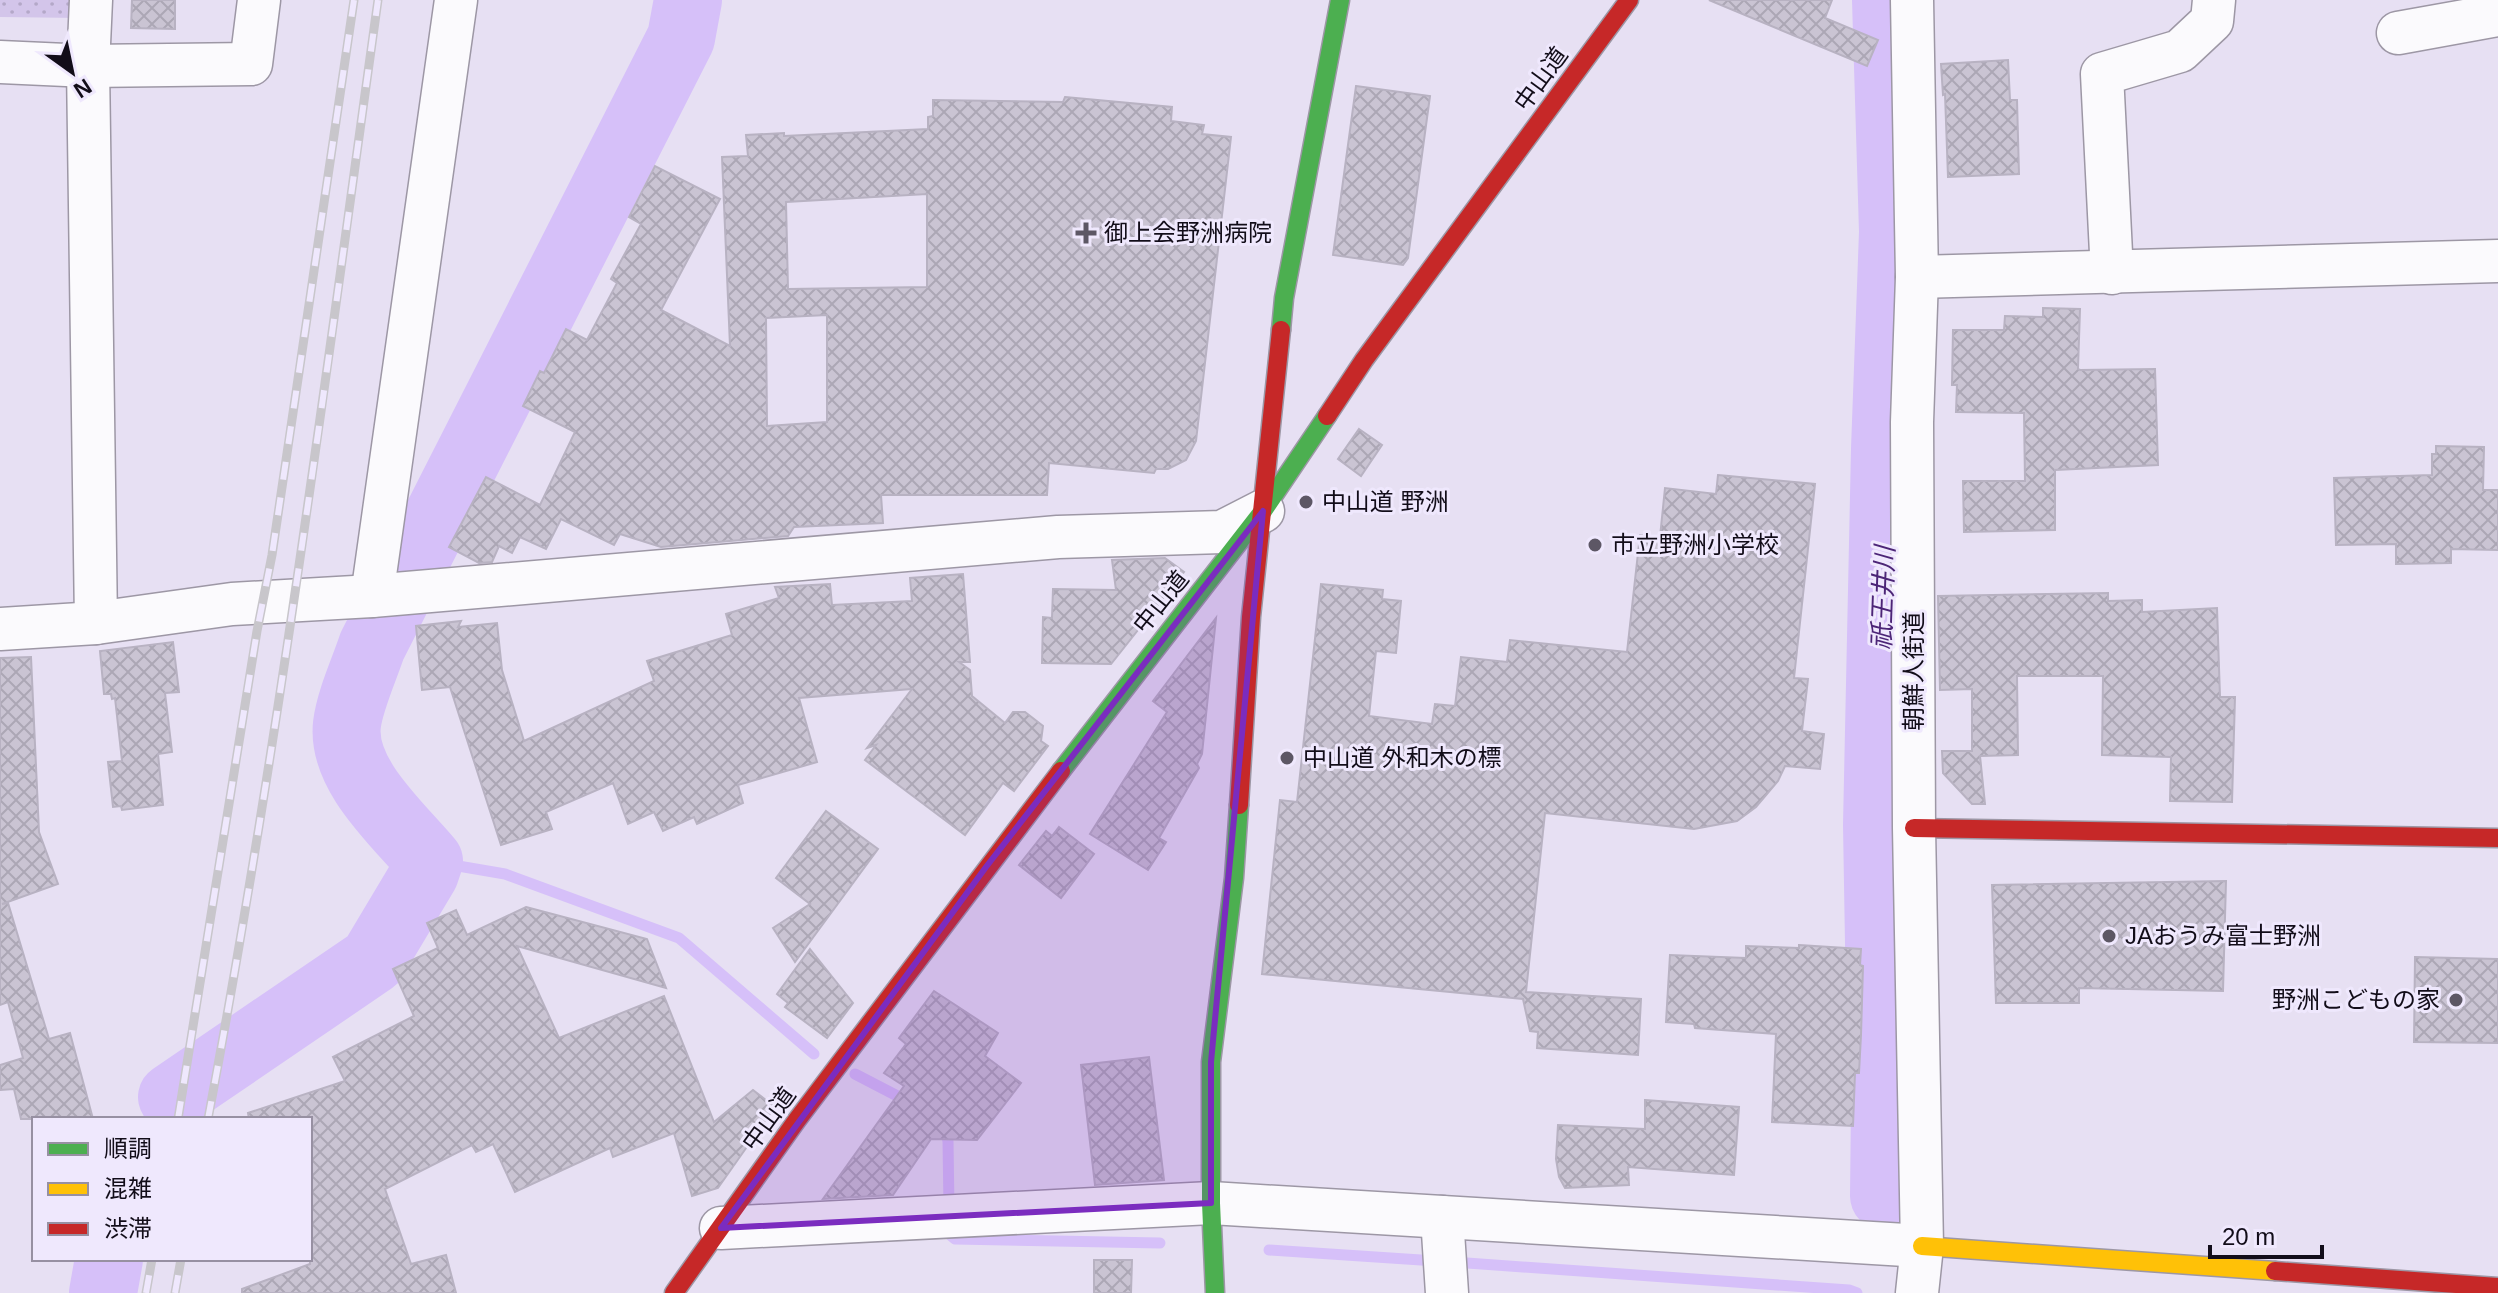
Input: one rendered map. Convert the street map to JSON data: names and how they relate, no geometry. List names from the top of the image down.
{
  "streets": {
    "street": ["中山道", "朝鮮人街道"]
  },
  "water": ["祇王井川"],
  "places": {
    "health": ["御上会野洲病院"],
    "other": [
      "中山道 野洲",
      "市立野洲小学校",
      "中山道 外和木の標",
      "JAおうみ富士野洲",
      "野洲こどもの家"
    ]
  },
  "legend": ["順調", "混雑", "渋滞"],
  "scale_bar": "20 m",
  "north": "bottom right"
}
